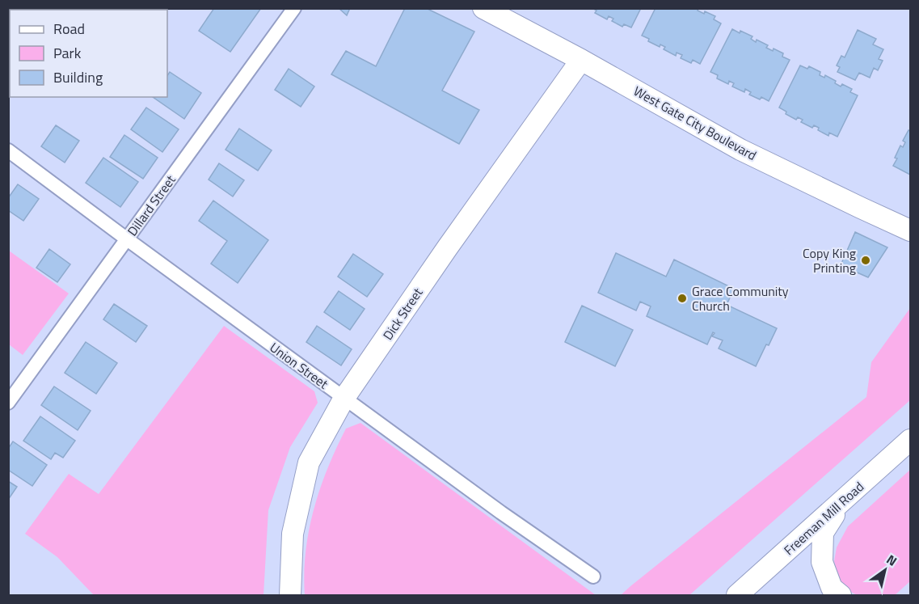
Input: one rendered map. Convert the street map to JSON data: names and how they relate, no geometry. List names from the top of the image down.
{
  "streets": {
    "main road": ["West Gate City Boulevard", "Dick Street", "Freeman Mill Road"],
    "street": ["Dillard Street", "Union Street"]
  },
  "crossings": [
    ["West Gate City Boulevard", "Dick Street"],
    ["Dillard Street", "Union Street"],
    ["Dick Street", "Union Street"]
  ],
  "places": ["Copy King Printing", "Grace Community Church"],
  "legend": ["Road", "Park", "Building"],
  "north": "top right"
}
